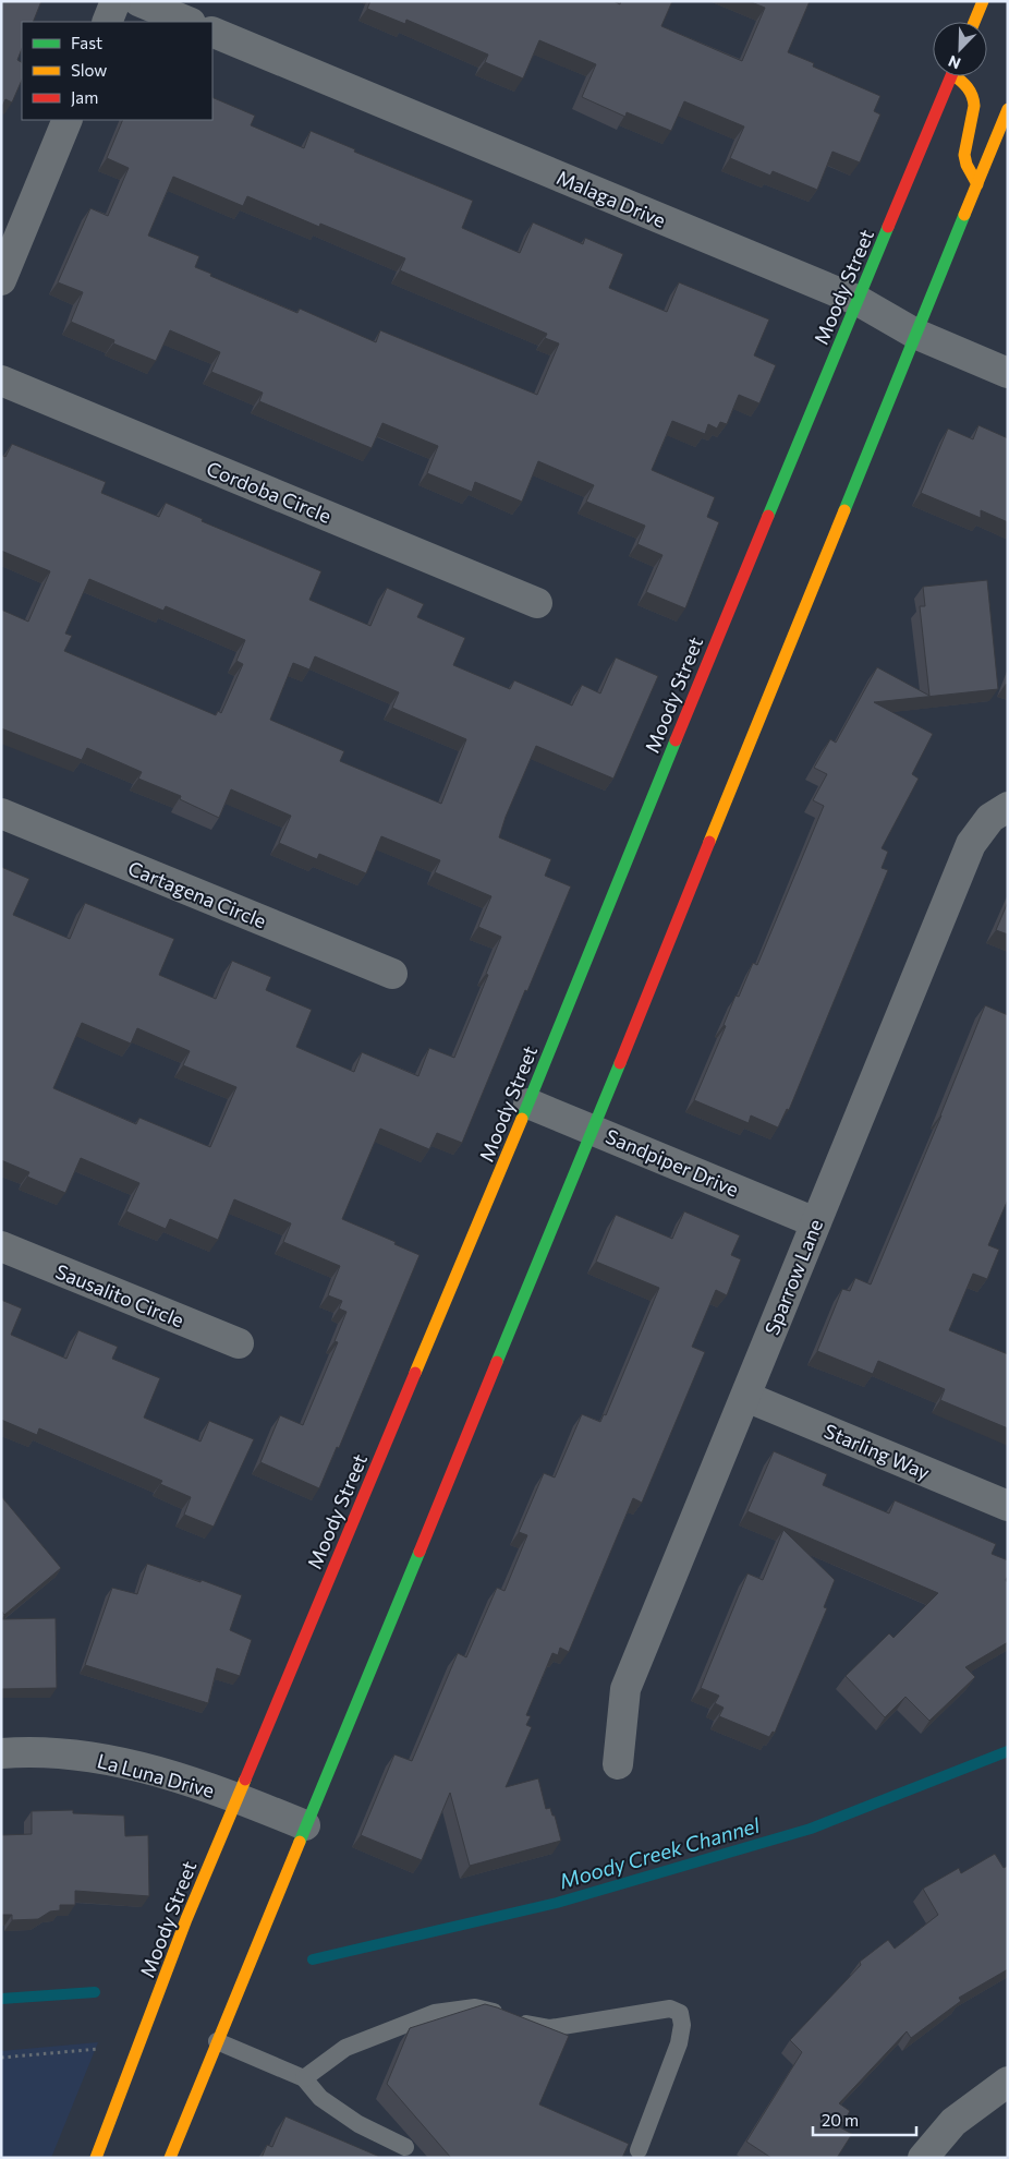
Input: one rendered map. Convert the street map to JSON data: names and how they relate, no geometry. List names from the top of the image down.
{
  "streets": {
    "main road": ["Moody Street"],
    "street": [
      "Malaga Drive",
      "Cordoba Circle",
      "Cartagena Circle",
      "Sandpiper Drive",
      "Sparrow Lane",
      "Sausalito Circle",
      "Starling Way",
      "La Luna Drive"
    ]
  },
  "crossings": [
    ["Malaga Drive", "Moody Street"],
    ["Moody Street", "Sandpiper Drive"],
    ["Moody Street", "La Luna Drive"],
    ["Sandpiper Drive", "Sparrow Lane"],
    ["Sparrow Lane", "Starling Way"]
  ],
  "water": ["Moody Creek Channel"],
  "legend": ["Fast", "Slow", "Jam"],
  "scale_bar": "20 m",
  "north": "bottom left"
}
